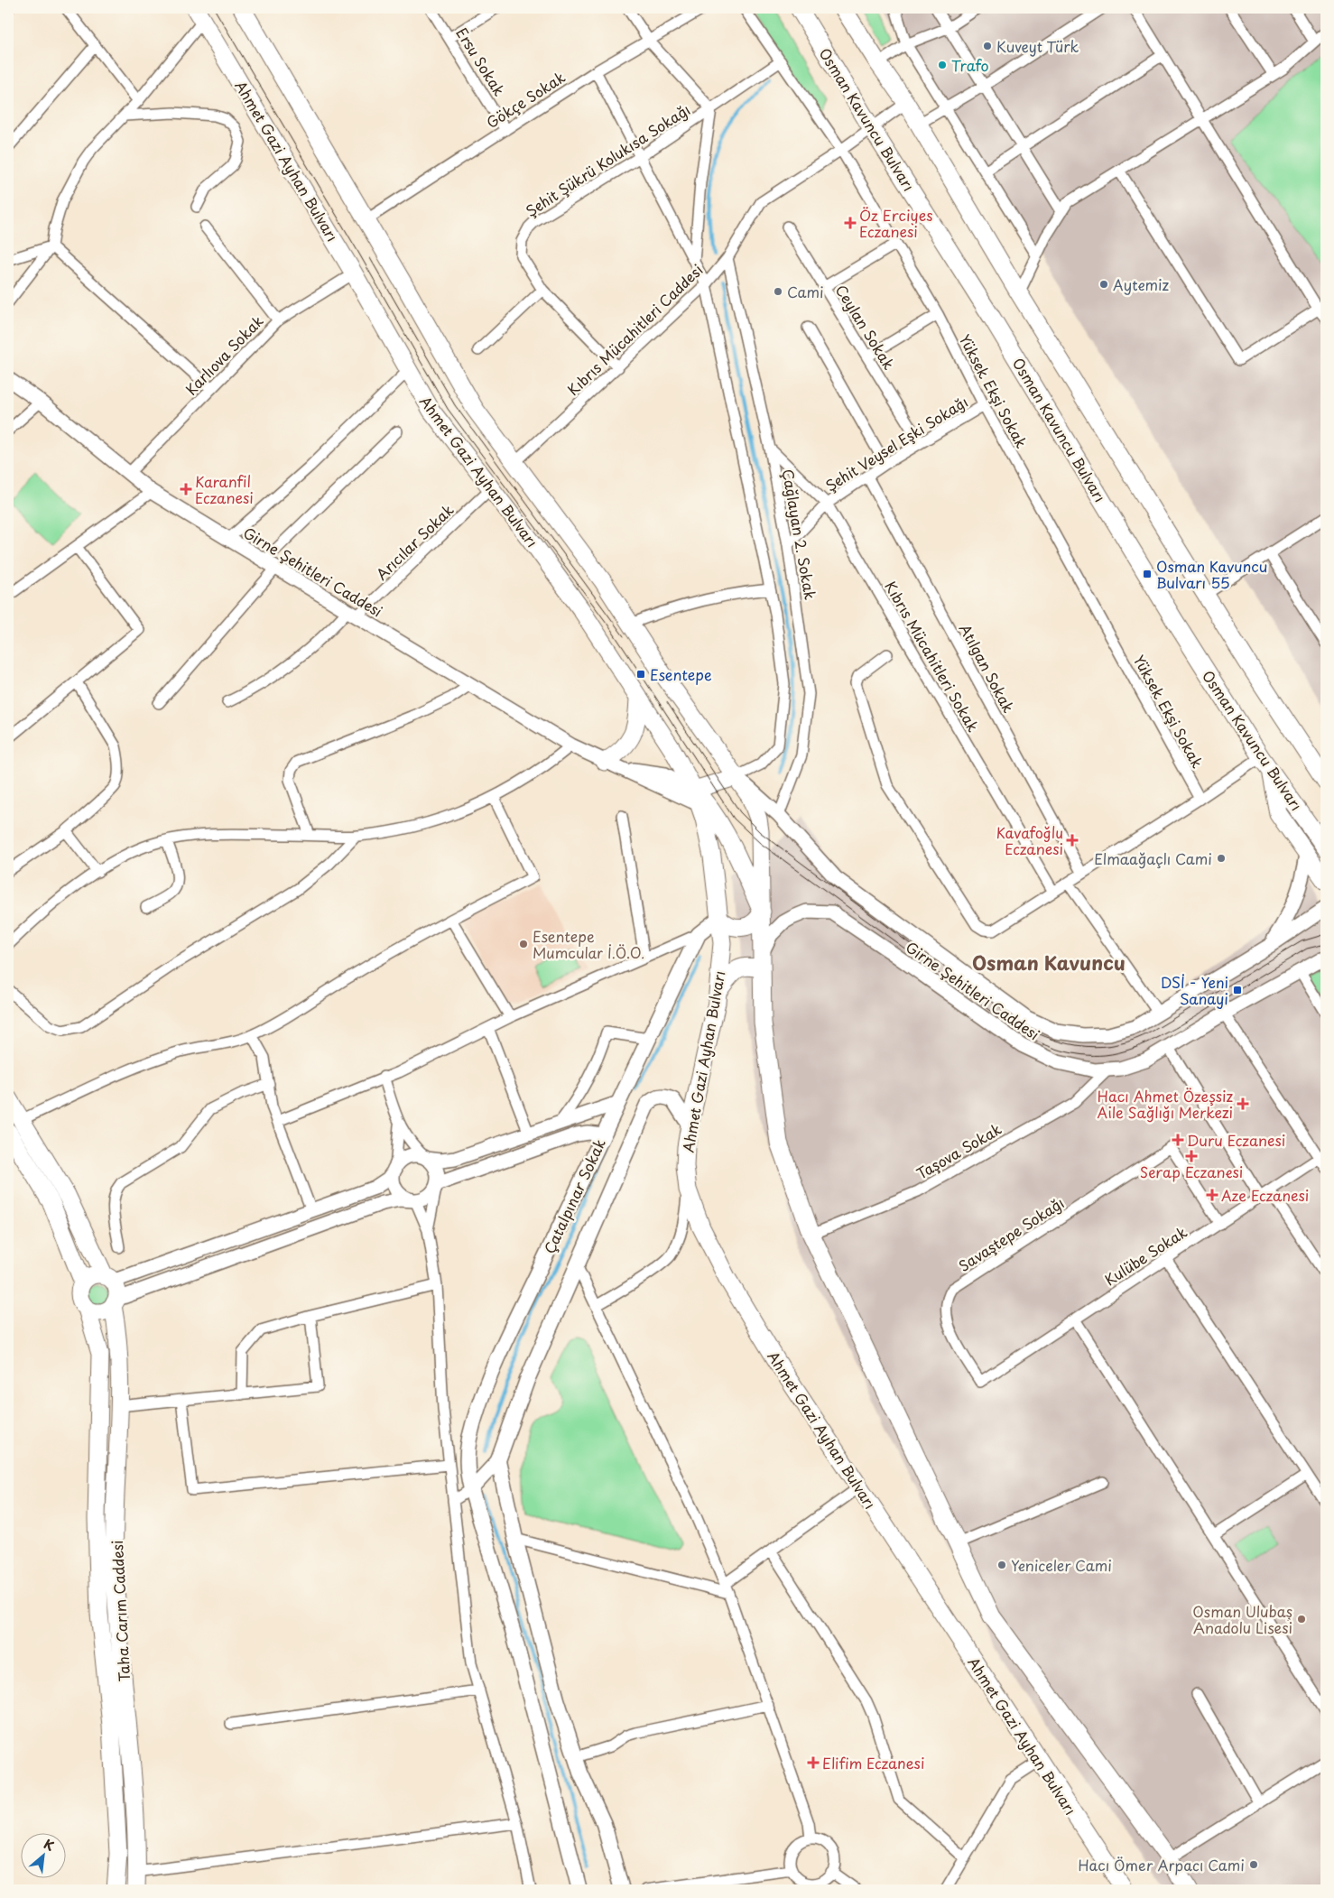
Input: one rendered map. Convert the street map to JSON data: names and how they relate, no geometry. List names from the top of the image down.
{
  "streets": {
    "main road": [
      "Osman Kavuncu Bulvarı",
      "Ahmet Gazi Ayhan Bulvarı",
      "Çatalpınar Sokak",
      "Taha Carım Caddesi"
    ],
    "street": [
      "Ersu Sokak",
      "Gökçe Sokak",
      "Şehit Şükrü Kolukısa Sokağı",
      "Ceylan Sokak",
      "Kıbrıs Mücahitleri Caddesi",
      "Karlıova Sokak",
      "Yüksek Ekşi Sokak",
      "Şehit Veysel Eşki Sokağı",
      "Çağlayan 2. Sokak",
      "Arıcılar Sokak",
      "Girne Şehitleri Caddesi",
      "Kıbrıs Mücahitleri Sokak",
      "Atılgan Sokak",
      "Taşova Sokak",
      "Savaştepe Sokağı",
      "Kulübe Sokak"
    ]
  },
  "crossings": [
    ["Ersu Sokak", "Gökçe Sokak"],
    ["Osman Kavuncu Bulvarı", "Kıbrıs Mücahitleri Caddesi"],
    ["Şehit Şükrü Kolukısa Sokağı", "Kıbrıs Mücahitleri Caddesi"],
    ["Şehit Şükrü Kolukısa Sokağı", "Yüksek Ekşi Sokak"],
    ["Ahmet Gazi Ayhan Bulvarı", "Karlıova Sokak"],
    ["Ahmet Gazi Ayhan Bulvarı", "Arıcılar Sokak"],
    ["Ahmet Gazi Ayhan Bulvarı", "Girne Şehitleri Caddesi"],
    ["Ahmet Gazi Ayhan Bulvarı", "Çatalpınar Sokak"],
    ["Ceylan Sokak", "Şehit Veysel Eşki Sokağı"],
    ["Kıbrıs Mücahitleri Caddesi", "Yüksek Ekşi Sokak"],
    ["Kıbrıs Mücahitleri Caddesi", "Çağlayan 2. Sokak"],
    ["Karlıova Sokak", "Girne Şehitleri Caddesi"],
    ["Yüksek Ekşi Sokak", "Şehit Veysel Eşki Sokağı"],
    ["Şehit Veysel Eşki Sokağı", "Çağlayan 2. Sokak"],
    ["Şehit Veysel Eşki Sokağı", "Kıbrıs Mücahitleri Sokak"],
    ["Şehit Veysel Eşki Sokağı", "Atılgan Sokak"],
    ["Çağlayan 2. Sokak", "Girne Şehitleri Caddesi"],
    ["Çağlayan 2. Sokak", "Kıbrıs Mücahitleri Sokak"],
    ["Arıcılar Sokak", "Girne Şehitleri Caddesi"],
    ["Girne Şehitleri Caddesi", "Taşova Sokak"],
    ["Savaştepe Sokağı", "Kulübe Sokak"]
  ],
  "districts": ["Osman Kavuncu"],
  "places": {
    "other": [
      "Kuveyt Türk",
      "Trafo",
      "Aytemiz",
      "Cami",
      "Elmaağaçlı Cami",
      "Esentepe Mumcular İ.Ö.O.",
      "Yeniceler Cami",
      "Osman Ulubaş Anadolu Lisesi",
      "Hacı Ömer Arpacı Cami"
    ],
    "health": [
      "Öz Erciyes Eczanesi",
      "Karanfil Eczanesi",
      "Kavafoğlu Eczanesi",
      "Hacı Ahmet Özeşsiz Aile Sağlığı Merkezi",
      "Duru Eczanesi",
      "Serap Eczanesi",
      "Aze Eczanesi",
      "Elifim Eczanesi"
    ],
    "transit": ["Osman Kavuncu Bulvarı 55", "Esentepe", "DSİ - Yeni Sanayi"]
  },
  "north": "top right"
}
